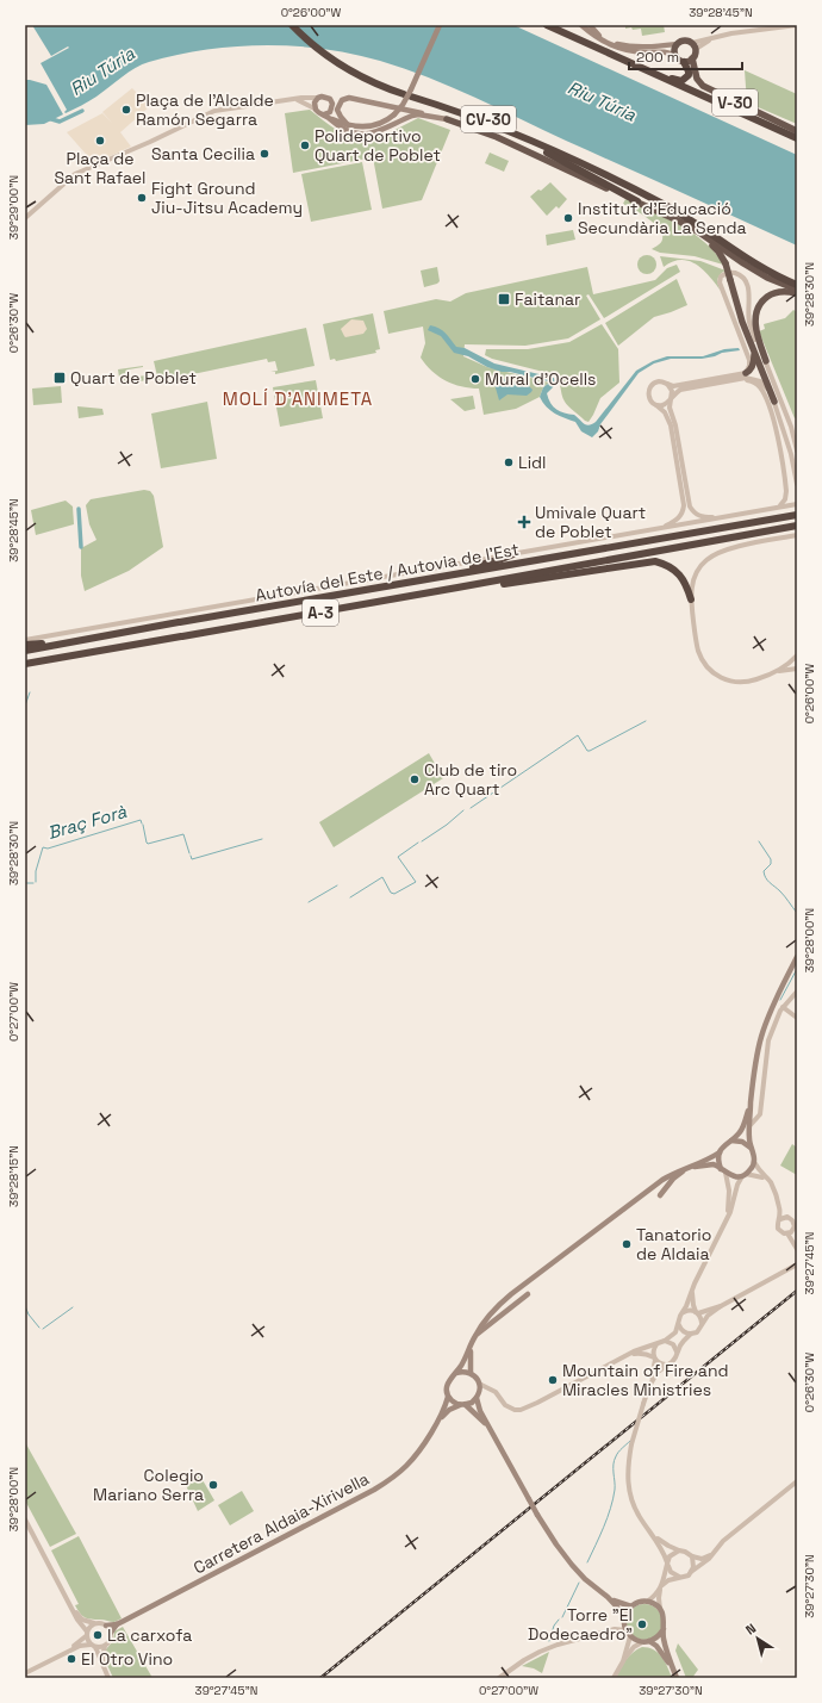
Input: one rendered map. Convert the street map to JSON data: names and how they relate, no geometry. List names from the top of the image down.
{
  "streets": {
    "highway": [
      "V-30",
      "CV-30",
      "Autovía del Este / Autovia de l'Est",
      "A-3"
    ],
    "main road": ["Carretera Aldaia-Xirivella"]
  },
  "districts": ["MOLÍ D'ANIMETA"],
  "water": ["Riu Túria", "Braç Forà"],
  "places": {
    "other": [
      "Plaça de l'Alcalde Ramón Segarra",
      "Plaça de Sant Rafael",
      "Polideportivo Quart de Poblet",
      "Santa Cecilia",
      "Fight Ground Jiu-Jitsu Academy",
      "Institut d'Educació Secundària La Senda",
      "Mural d'Ocells",
      "Lidl",
      "Club de tiro Arc Quart",
      "Tanatorio de Aldaia",
      "Mountain of Fire and Miracles Ministries",
      "Colegio Mariano Serra",
      "Torre \"El Dodecaedro\"",
      "La carxofa",
      "El Otro Vino"
    ],
    "transit": ["Faitanar", "Quart de Poblet"],
    "health": ["Umivale Quart de Poblet"]
  },
  "scale_bar": "200 m",
  "north": "top left",
  "coordinates": [
    "0°26'00\"W",
    "39°28'45\"N",
    "39°29'00\"N",
    "39°28'30\"N",
    "0°26'30\"W",
    "39°28'00\"N",
    "0°27'00\"W",
    "39°28'15\"N",
    "39°27'45\"N",
    "39°27'30\"N"
  ]
}
